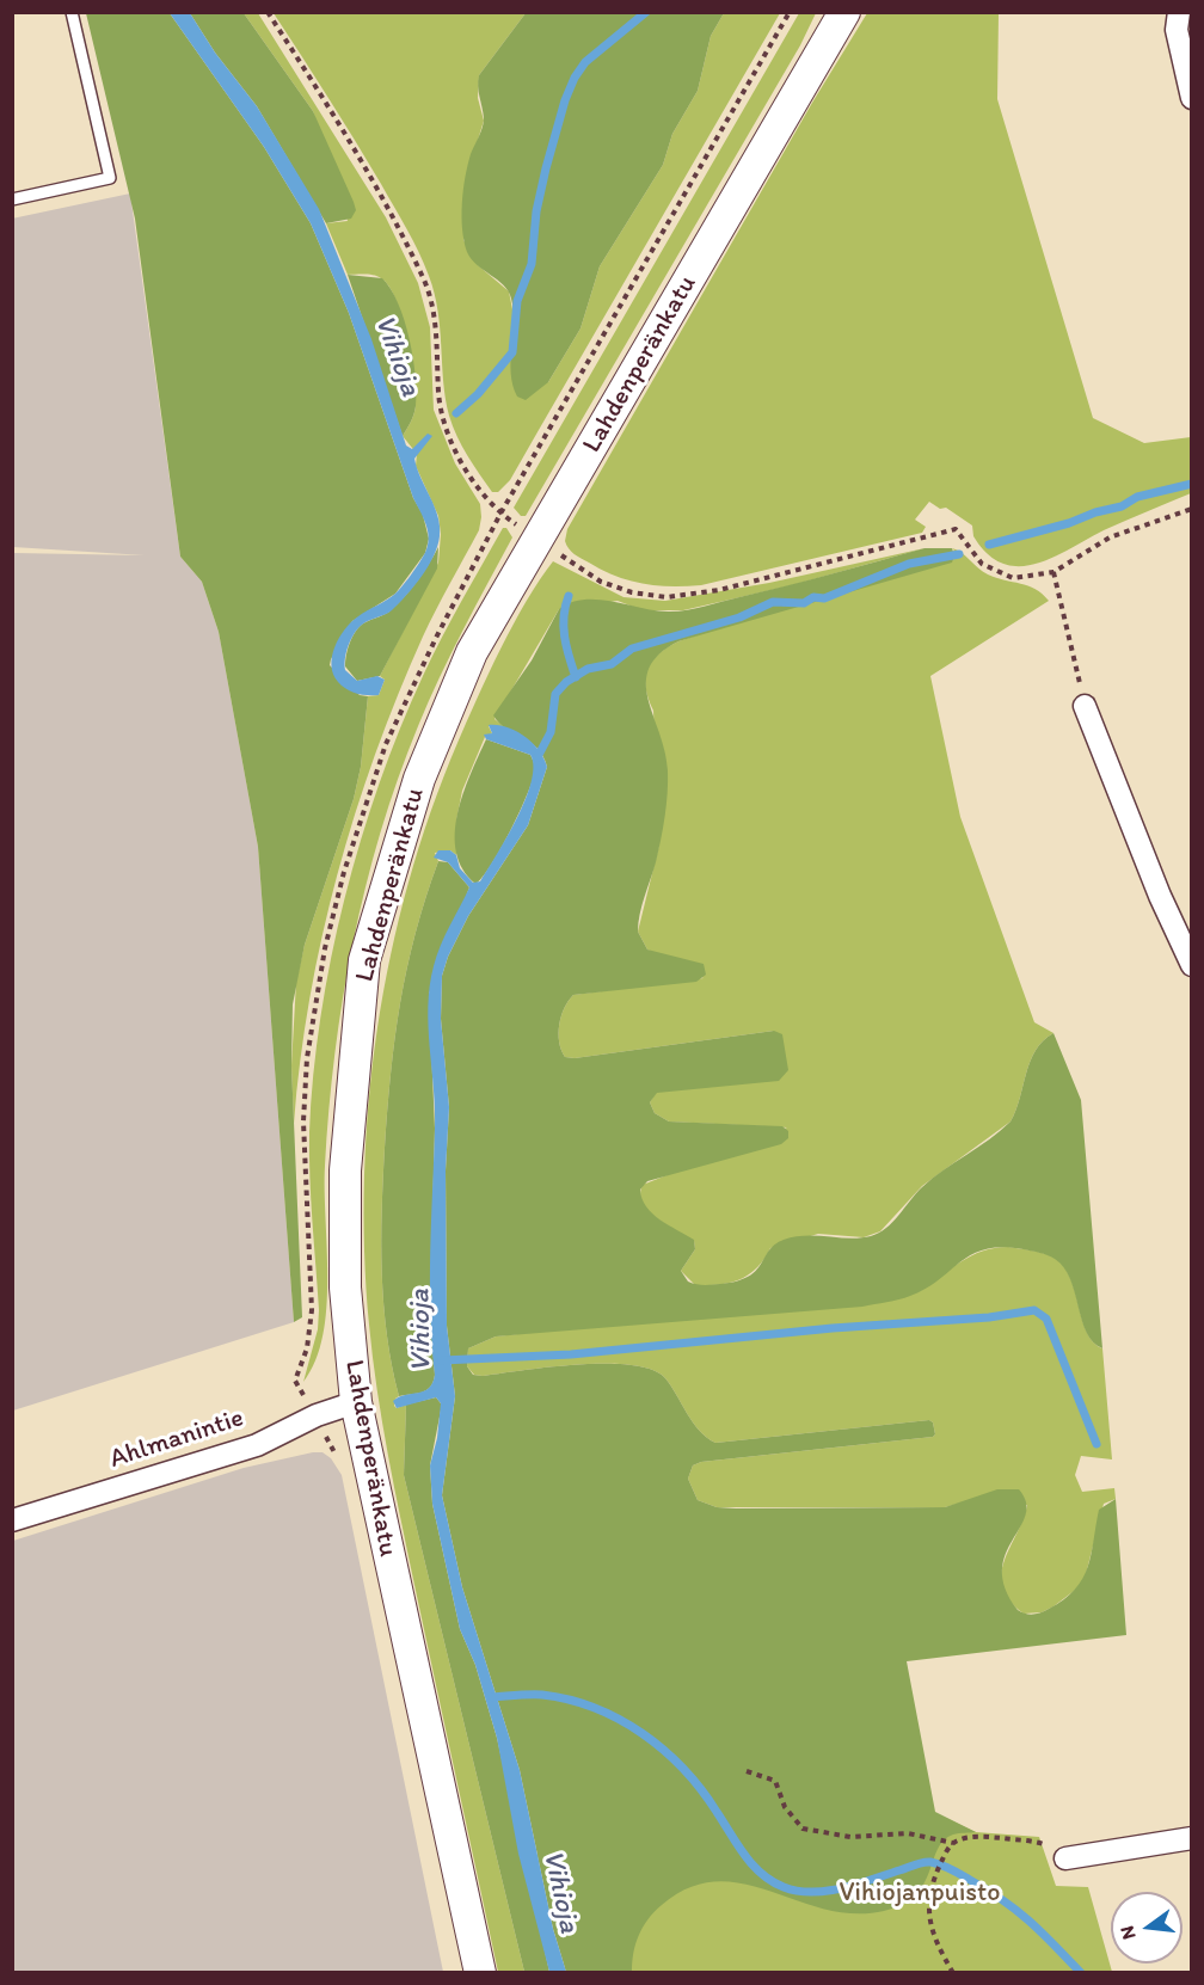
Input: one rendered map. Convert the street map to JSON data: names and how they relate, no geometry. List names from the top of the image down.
{
  "streets": {
    "main road": ["Lahdenperänkatu"],
    "street": ["Ahlmanintie"]
  },
  "crossings": [
    ["Lahdenperänkatu", "Ahlmanintie"]
  ],
  "water": ["Vihioja"],
  "parks": ["Vihiojanpuisto"],
  "north": "left"
}
